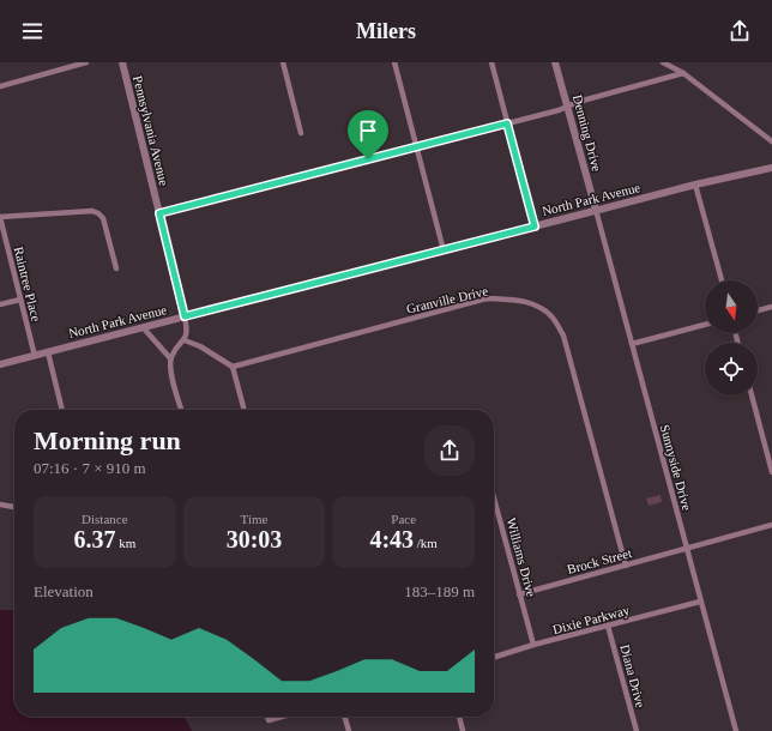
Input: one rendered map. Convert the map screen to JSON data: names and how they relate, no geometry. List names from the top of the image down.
{
  "streets": {
    "street": [
      "Pennsylvania Avenue",
      "Denning Drive",
      "North Park Avenue",
      "Raintree Place",
      "Granville Drive",
      "Sunnyside Drive",
      "Williams Drive",
      "Brock Street",
      "Dixie Parkway",
      "Diana Drive"
    ]
  },
  "crossings": [
    ["Pennsylvania Avenue", "North Park Avenue"],
    ["Denning Drive", "North Park Avenue"],
    ["Denning Drive", "Sunnyside Drive"],
    ["North Park Avenue", "Raintree Place"],
    ["North Park Avenue", "Sunnyside Drive"],
    ["Granville Drive", "Brock Street"],
    ["Sunnyside Drive", "Brock Street"],
    ["Sunnyside Drive", "Dixie Parkway"],
    ["Williams Drive", "Brock Street"],
    ["Williams Drive", "Dixie Parkway"],
    ["Dixie Parkway", "Diana Drive"]
  ],
  "north": "bottom",
  "page": {
    "header": "Milers",
    "heading": ["Morning run", "07:16 · 7 × 910 m"],
    "stats": [
      ["Distance", "6.37 km"],
      ["Time", "30:03"],
      ["Pace", "4:43 /km"]
    ],
    "chart": ["Elevation", "183–189 m"]
  }
}
